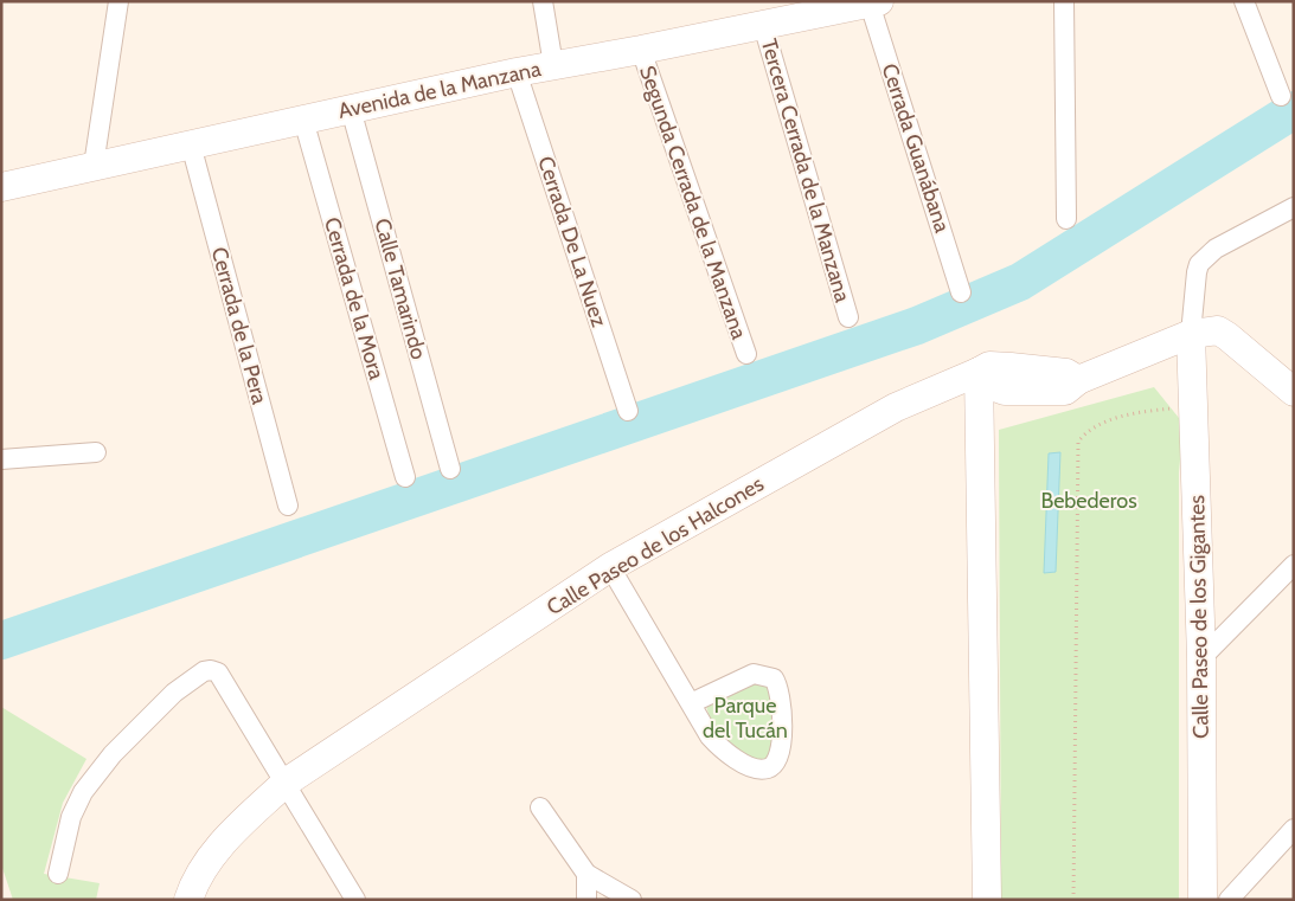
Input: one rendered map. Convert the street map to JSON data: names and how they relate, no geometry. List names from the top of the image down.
{
  "streets": {
    "street": [
      "Avenida de la Manzana",
      "Cerrada Guanábana",
      "Tercera Cerrada de la Manzana",
      "Segunda Cerrada de la Manzana",
      "Cerrada De La Nuez",
      "Calle Tamarindo",
      "Cerrada de la Mora",
      "Cerrada de la Pera",
      "Calle Paseo de los Halcones",
      "Calle Paseo de los Gigantes"
    ]
  },
  "crossings": [
    ["Avenida de la Manzana", "Cerrada Guanábana"],
    ["Avenida de la Manzana", "Tercera Cerrada de la Manzana"],
    ["Avenida de la Manzana", "Segunda Cerrada de la Manzana"],
    ["Avenida de la Manzana", "Cerrada De La Nuez"],
    ["Avenida de la Manzana", "Calle Tamarindo"],
    ["Avenida de la Manzana", "Cerrada de la Mora"],
    ["Avenida de la Manzana", "Cerrada de la Pera"],
    ["Calle Paseo de los Halcones", "Calle Paseo de los Gigantes"]
  ],
  "parks": ["Bebederos", "Parque del Tucán"]
}
